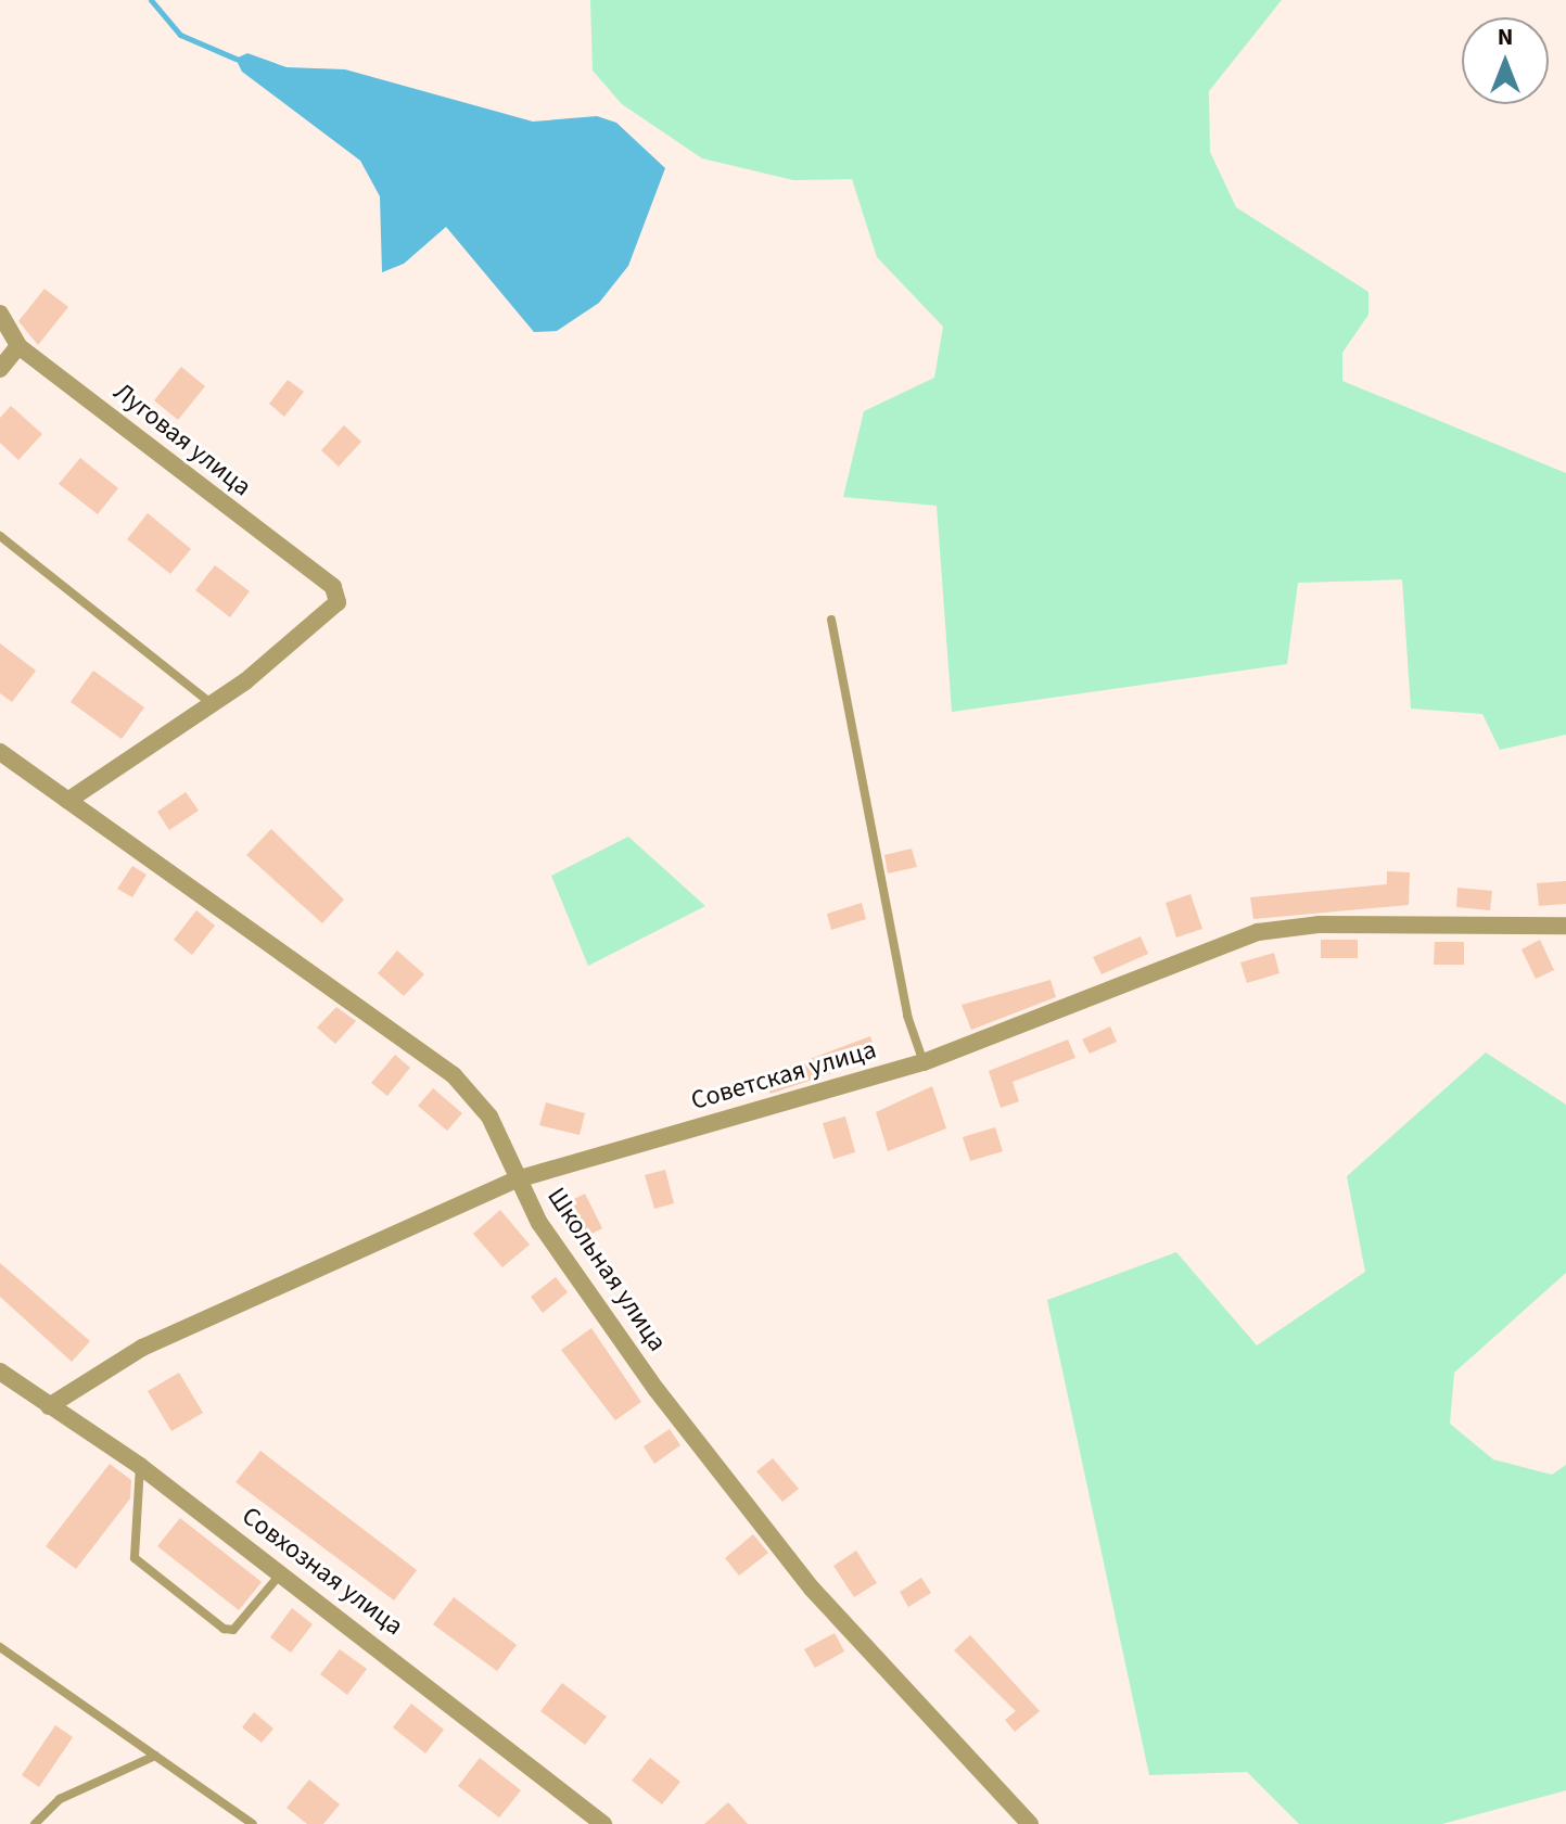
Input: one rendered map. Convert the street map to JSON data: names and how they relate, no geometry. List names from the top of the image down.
{
  "streets": {
    "street": [
      "Луговая улица",
      "Советская улица",
      "Школьная улица",
      "Совхозная улица"
    ]
  },
  "crossings": [
    ["Советская улица", "Школьная улица"],
    ["Советская улица", "Совхозная улица"]
  ],
  "north": "top"
}
